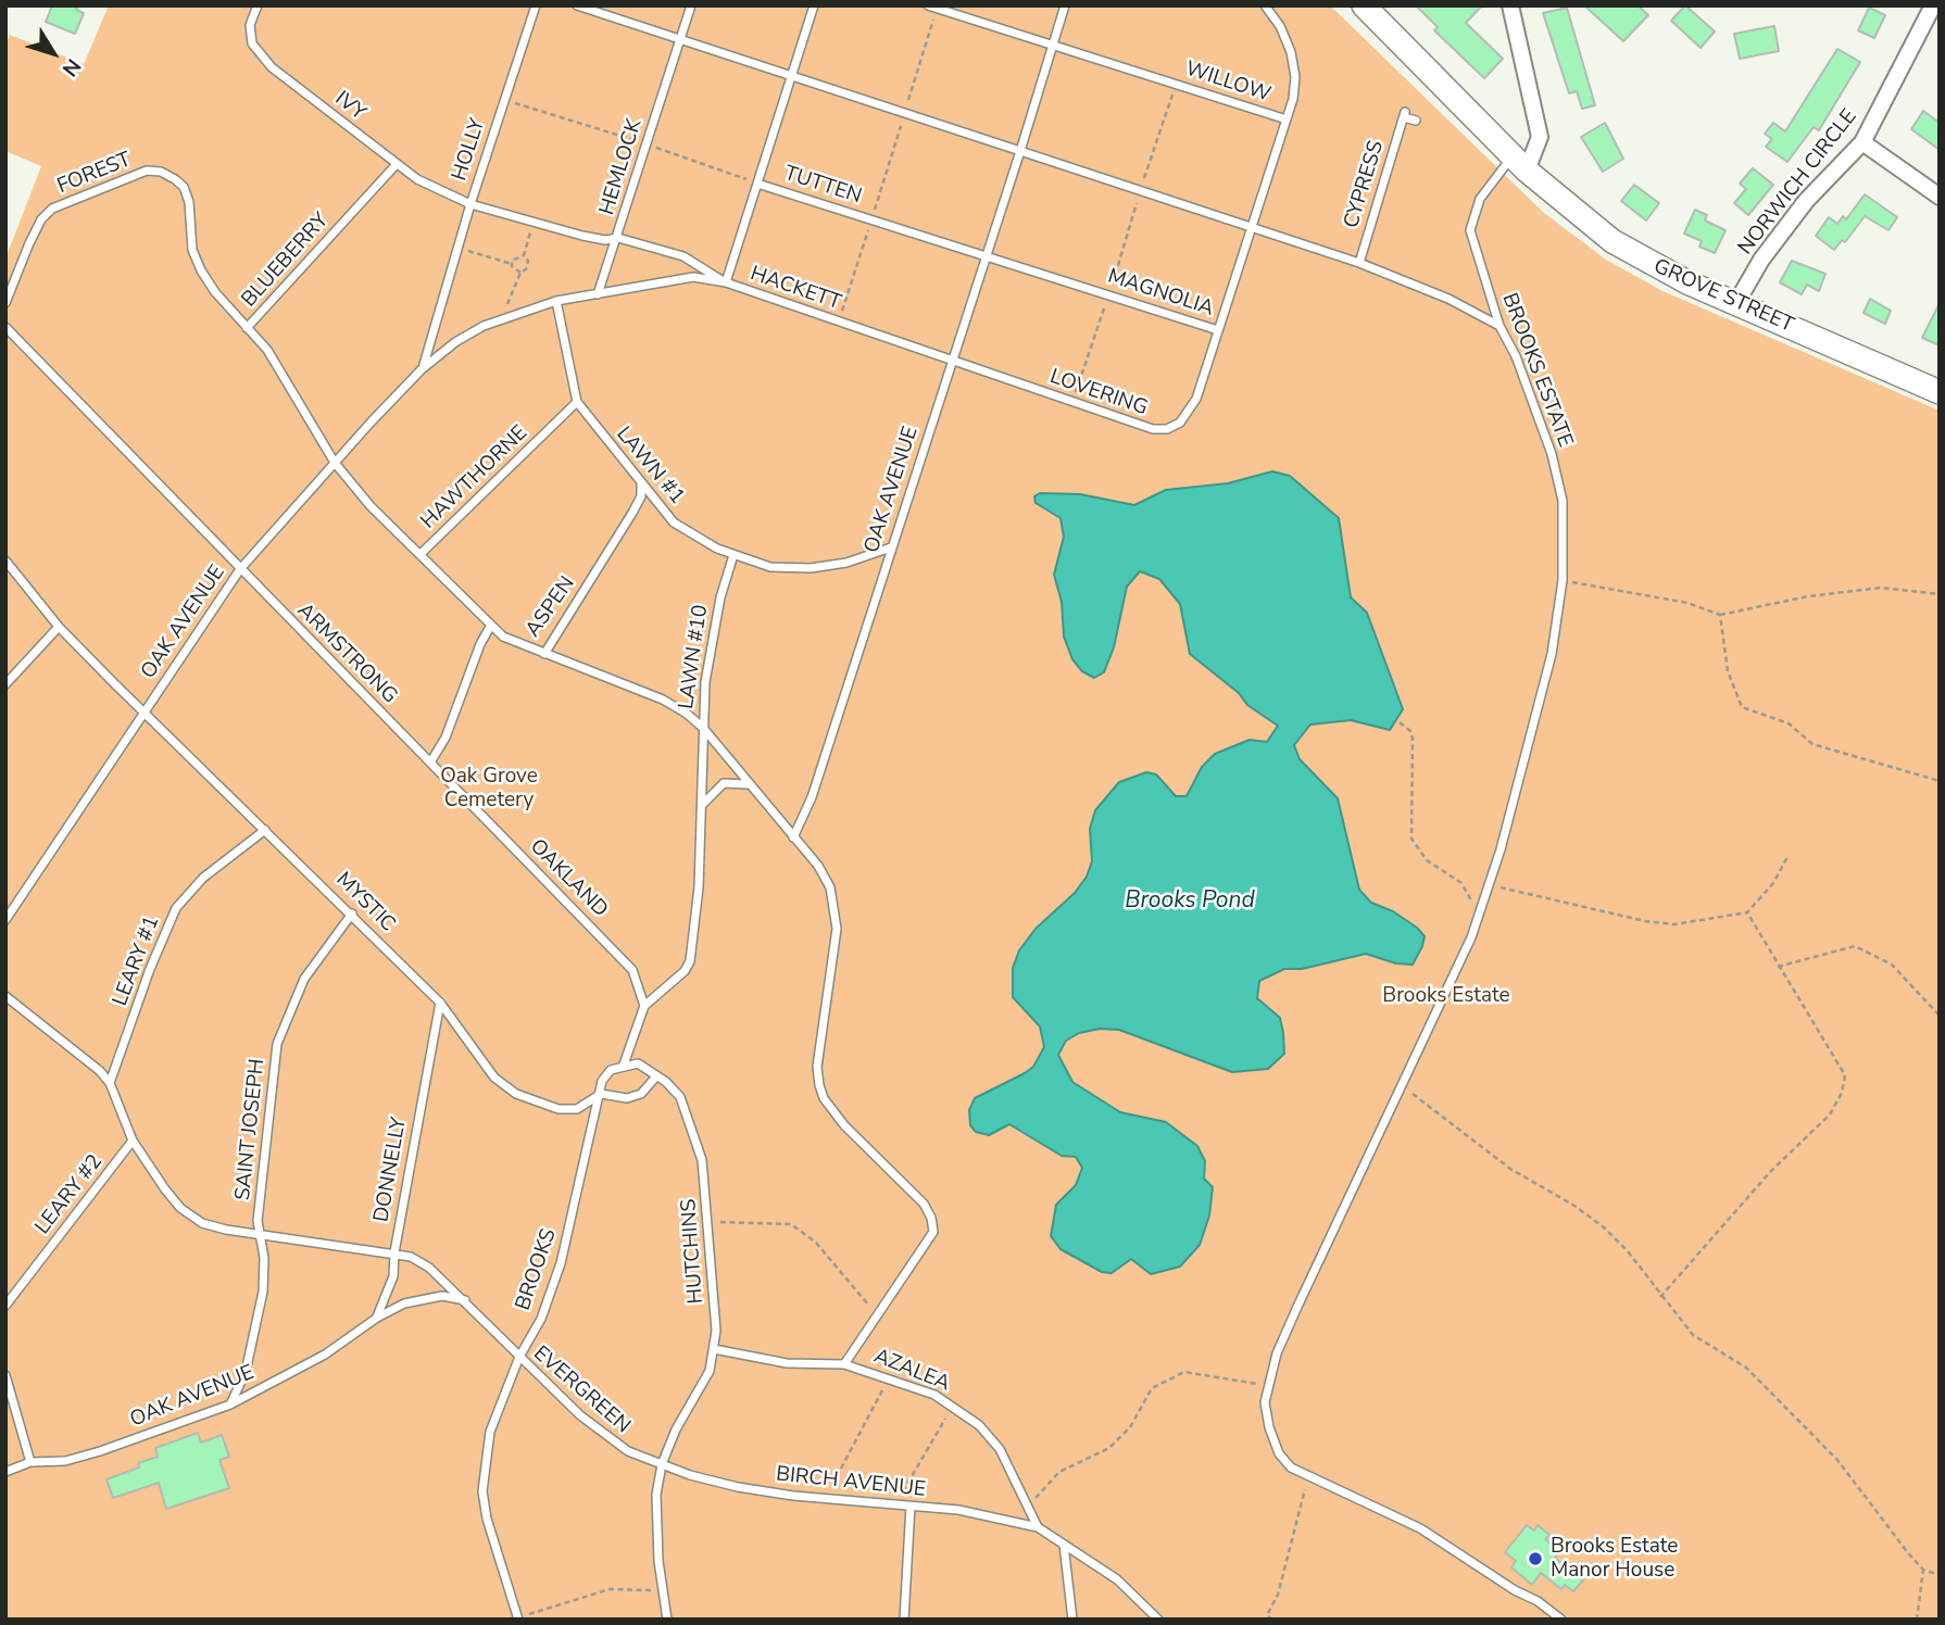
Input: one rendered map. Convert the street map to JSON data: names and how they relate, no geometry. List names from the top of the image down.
{
  "streets": {
    "street": ["NORWICH CIRCLE", "GROVE STREET"],
    "lane": [
      "WILLOW",
      "IVY",
      "HOLLY",
      "HEMLOCK",
      "FOREST",
      "CYPRESS",
      "TUTTEN",
      "BLUEBERRY",
      "HACKETT",
      "MAGNOLIA",
      "BROOKS ESTATE",
      "LOVERING",
      "LAWN #1",
      "HAWTHORNE",
      "OAK AVENUE",
      "ASPEN",
      "ARMSTRONG",
      "LAWN #10",
      "OAKLAND",
      "MYSTIC",
      "LEARY #1",
      "SAINT JOSEPH",
      "DONNELLY",
      "LEARY #2",
      "HUTCHINS",
      "BROOKS",
      "AZALEA",
      "EVERGREEN",
      "BIRCH AVENUE"
    ]
  },
  "crossings": [
    ["WILLOW", "MAGNOLIA"],
    ["WILLOW", "OAK AVENUE"],
    ["IVY", "HOLLY"],
    ["IVY", "BLUEBERRY"],
    ["HOLLY", "HEMLOCK"],
    ["HEMLOCK", "HACKETT"],
    ["HEMLOCK", "OAK AVENUE"],
    ["FOREST", "BLUEBERRY"],
    ["NORWICH CIRCLE", "GROVE STREET"],
    ["TUTTEN", "HACKETT"],
    ["TUTTEN", "MAGNOLIA"],
    ["TUTTEN", "OAK AVENUE"],
    ["BLUEBERRY", "HAWTHORNE"],
    ["BLUEBERRY", "OAK AVENUE"],
    ["HACKETT", "LOVERING"],
    ["HACKETT", "OAK AVENUE"],
    ["MAGNOLIA", "LOVERING"],
    ["MAGNOLIA", "OAK AVENUE"],
    ["GROVE STREET", "BROOKS ESTATE"],
    ["LOVERING", "OAK AVENUE"],
    ["LAWN #1", "HAWTHORNE"],
    ["LAWN #1", "OAK AVENUE"],
    ["LAWN #1", "ASPEN"],
    ["LAWN #1", "LAWN #10"],
    ["HAWTHORNE", "OAK AVENUE"],
    ["HAWTHORNE", "ASPEN"],
    ["OAK AVENUE", "ARMSTRONG"],
    ["OAK AVENUE", "SAINT JOSEPH"],
    ["OAK AVENUE", "BROOKS"],
    ["ASPEN", "LAWN #10"],
    ["ARMSTRONG", "OAKLAND"],
    ["MYSTIC", "LEARY #1"],
    ["MYSTIC", "SAINT JOSEPH"],
    ["MYSTIC", "DONNELLY"],
    ["MYSTIC", "BROOKS"],
    ["LEARY #1", "DONNELLY"],
    ["SAINT JOSEPH", "DONNELLY"],
    ["DONNELLY", "LEARY #2"],
    ["DONNELLY", "BROOKS"],
    ["HUTCHINS", "AZALEA"],
    ["HUTCHINS", "EVERGREEN"],
    ["HUTCHINS", "BIRCH AVENUE"],
    ["BROOKS", "EVERGREEN"],
    ["AZALEA", "BIRCH AVENUE"],
    ["EVERGREEN", "BIRCH AVENUE"]
  ],
  "water": ["Brooks Pond"],
  "parks": ["Oak Grove Cemetery", "Brooks Estate"],
  "places": ["Brooks Estate Manor House"],
  "north": "bottom right"
}
